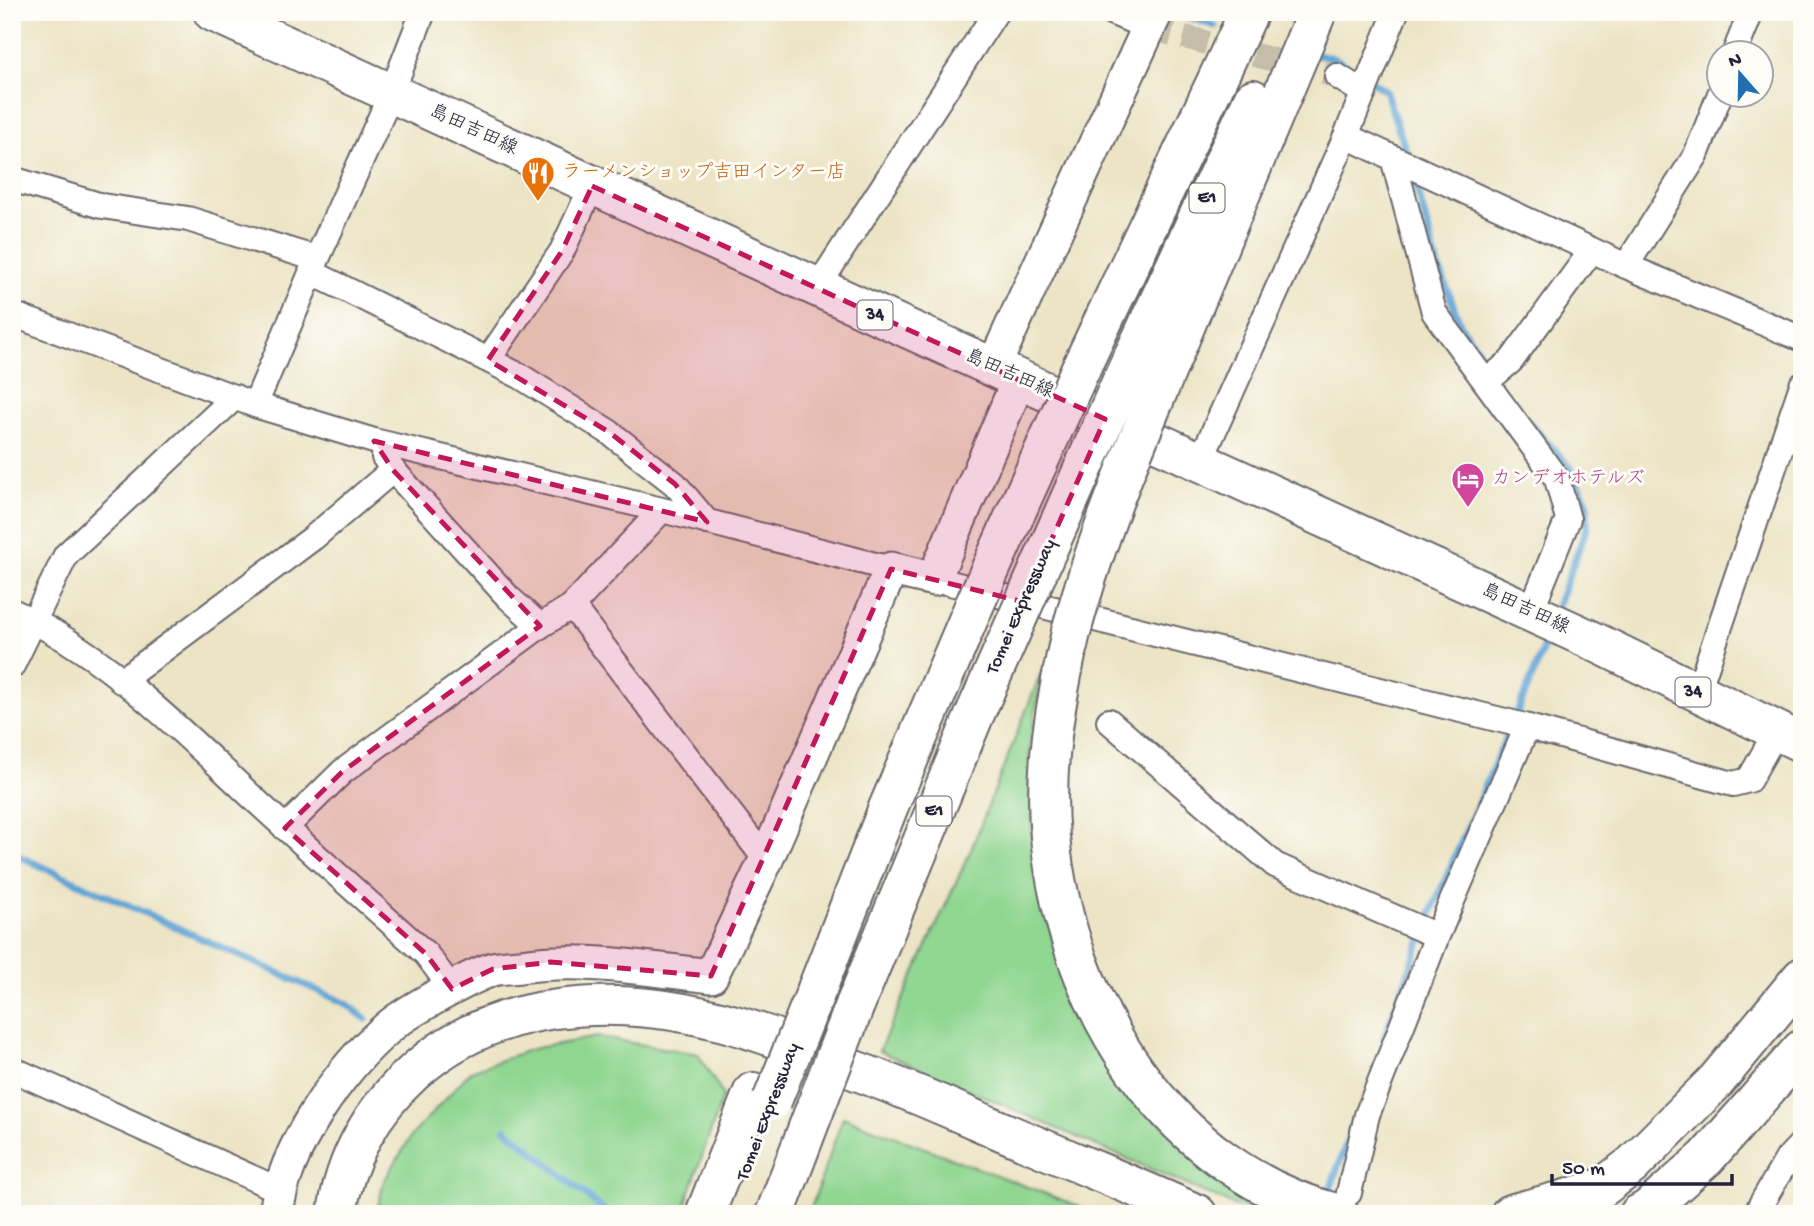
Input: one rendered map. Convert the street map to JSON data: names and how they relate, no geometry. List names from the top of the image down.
{
  "streets": {
    "main road": [
      "島田吉田線",
      "E1",
      "34",
      "Tomei Expressway"
    ]
  },
  "places": {
    "restaurant": ["ラーメンショップ吉田インター店"],
    "hotel": ["カンデオホテルズ"]
  },
  "scale_bar": "50 m",
  "north": "top"
}
